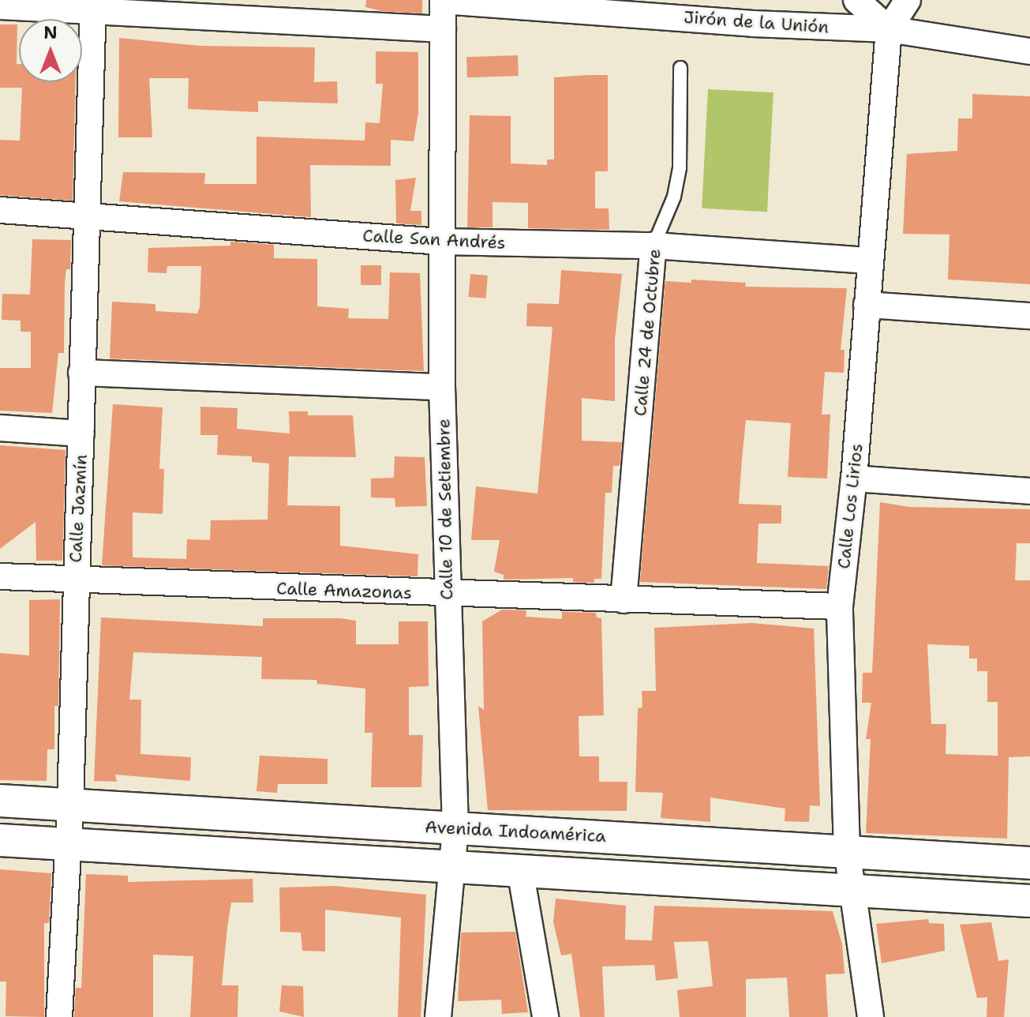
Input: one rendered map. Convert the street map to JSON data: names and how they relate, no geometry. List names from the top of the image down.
{
  "streets": {
    "street": [
      "Jirón de la Unión",
      "Calle San Andrés",
      "Calle 24 de Octubre",
      "Calle Los Lirios",
      "Calle Jazmín",
      "Calle 10 de Setiembre",
      "Calle Amazonas",
      "Avenida Indoamérica"
    ]
  },
  "crossings": [
    ["Jirón de la Unión", "Calle Los Lirios"],
    ["Jirón de la Unión", "Calle 10 de Setiembre"],
    ["Calle San Andrés", "Calle 24 de Octubre"],
    ["Calle San Andrés", "Calle Los Lirios"],
    ["Calle San Andrés", "Calle Jazmín"],
    ["Calle San Andrés", "Calle 10 de Setiembre"],
    ["Calle 24 de Octubre", "Calle Amazonas"],
    ["Calle Los Lirios", "Calle Amazonas"],
    ["Calle Los Lirios", "Avenida Indoamérica"],
    ["Calle Jazmín", "Calle Amazonas"],
    ["Calle Jazmín", "Avenida Indoamérica"],
    ["Calle 10 de Setiembre", "Calle Amazonas"],
    ["Calle 10 de Setiembre", "Avenida Indoamérica"]
  ],
  "north": "top"
}
